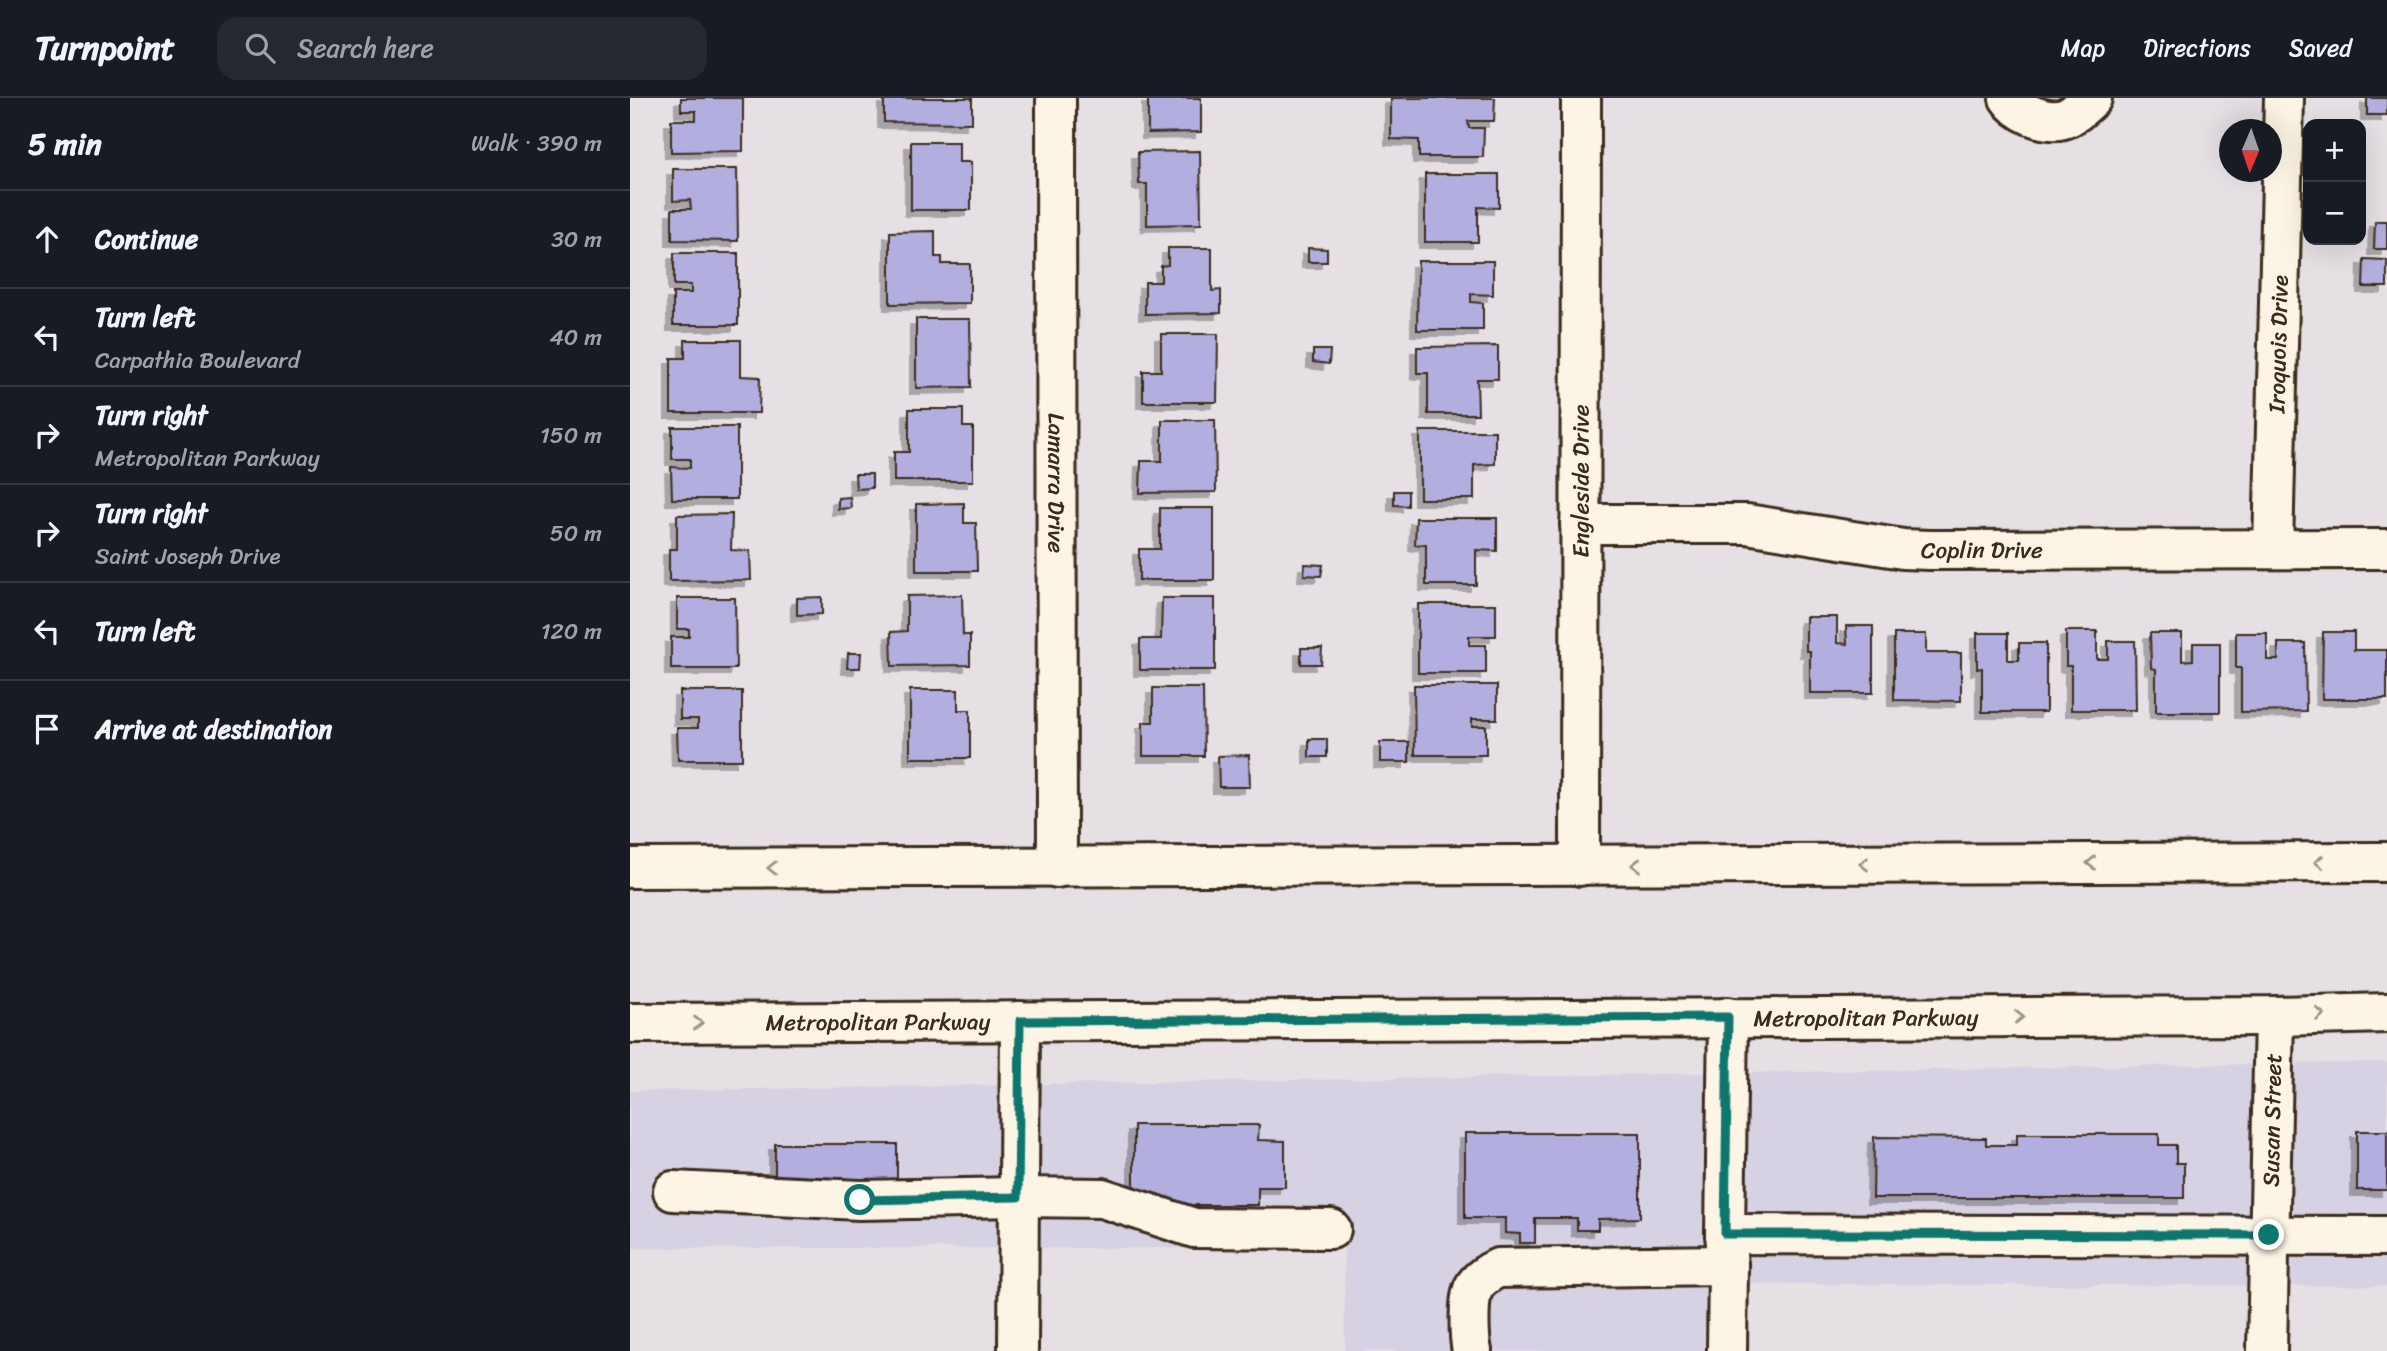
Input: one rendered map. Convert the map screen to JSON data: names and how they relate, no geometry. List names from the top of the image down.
{
  "streets": {
    "street": [
      "Iroquois Drive",
      "Engleside Drive",
      "Lamarra Drive",
      "Coplin Drive",
      "Metropolitan Parkway",
      "Susan Street"
    ]
  },
  "crossings": [
    ["Iroquois Drive", "Coplin Drive"],
    ["Engleside Drive", "Coplin Drive"],
    ["Metropolitan Parkway", "Susan Street"]
  ],
  "north": "bottom",
  "page": {
    "header": "Turnpoint",
    "search": "Search here",
    "nav": ["Map", "Directions", "Saved"],
    "heading": ["5 min", "Walk · 390 m"],
    "map_buttons": ["+", "−"],
    "list": [
      ["Continue", "30 m"],
      ["Turn left", "Carpathia Boulevard", "40 m"],
      ["Turn right", "Metropolitan Parkway", "150 m"],
      ["Turn right", "Saint Joseph Drive", "50 m"],
      ["Turn left", "120 m"],
      "Arrive at destination"
    ]
  }
}
